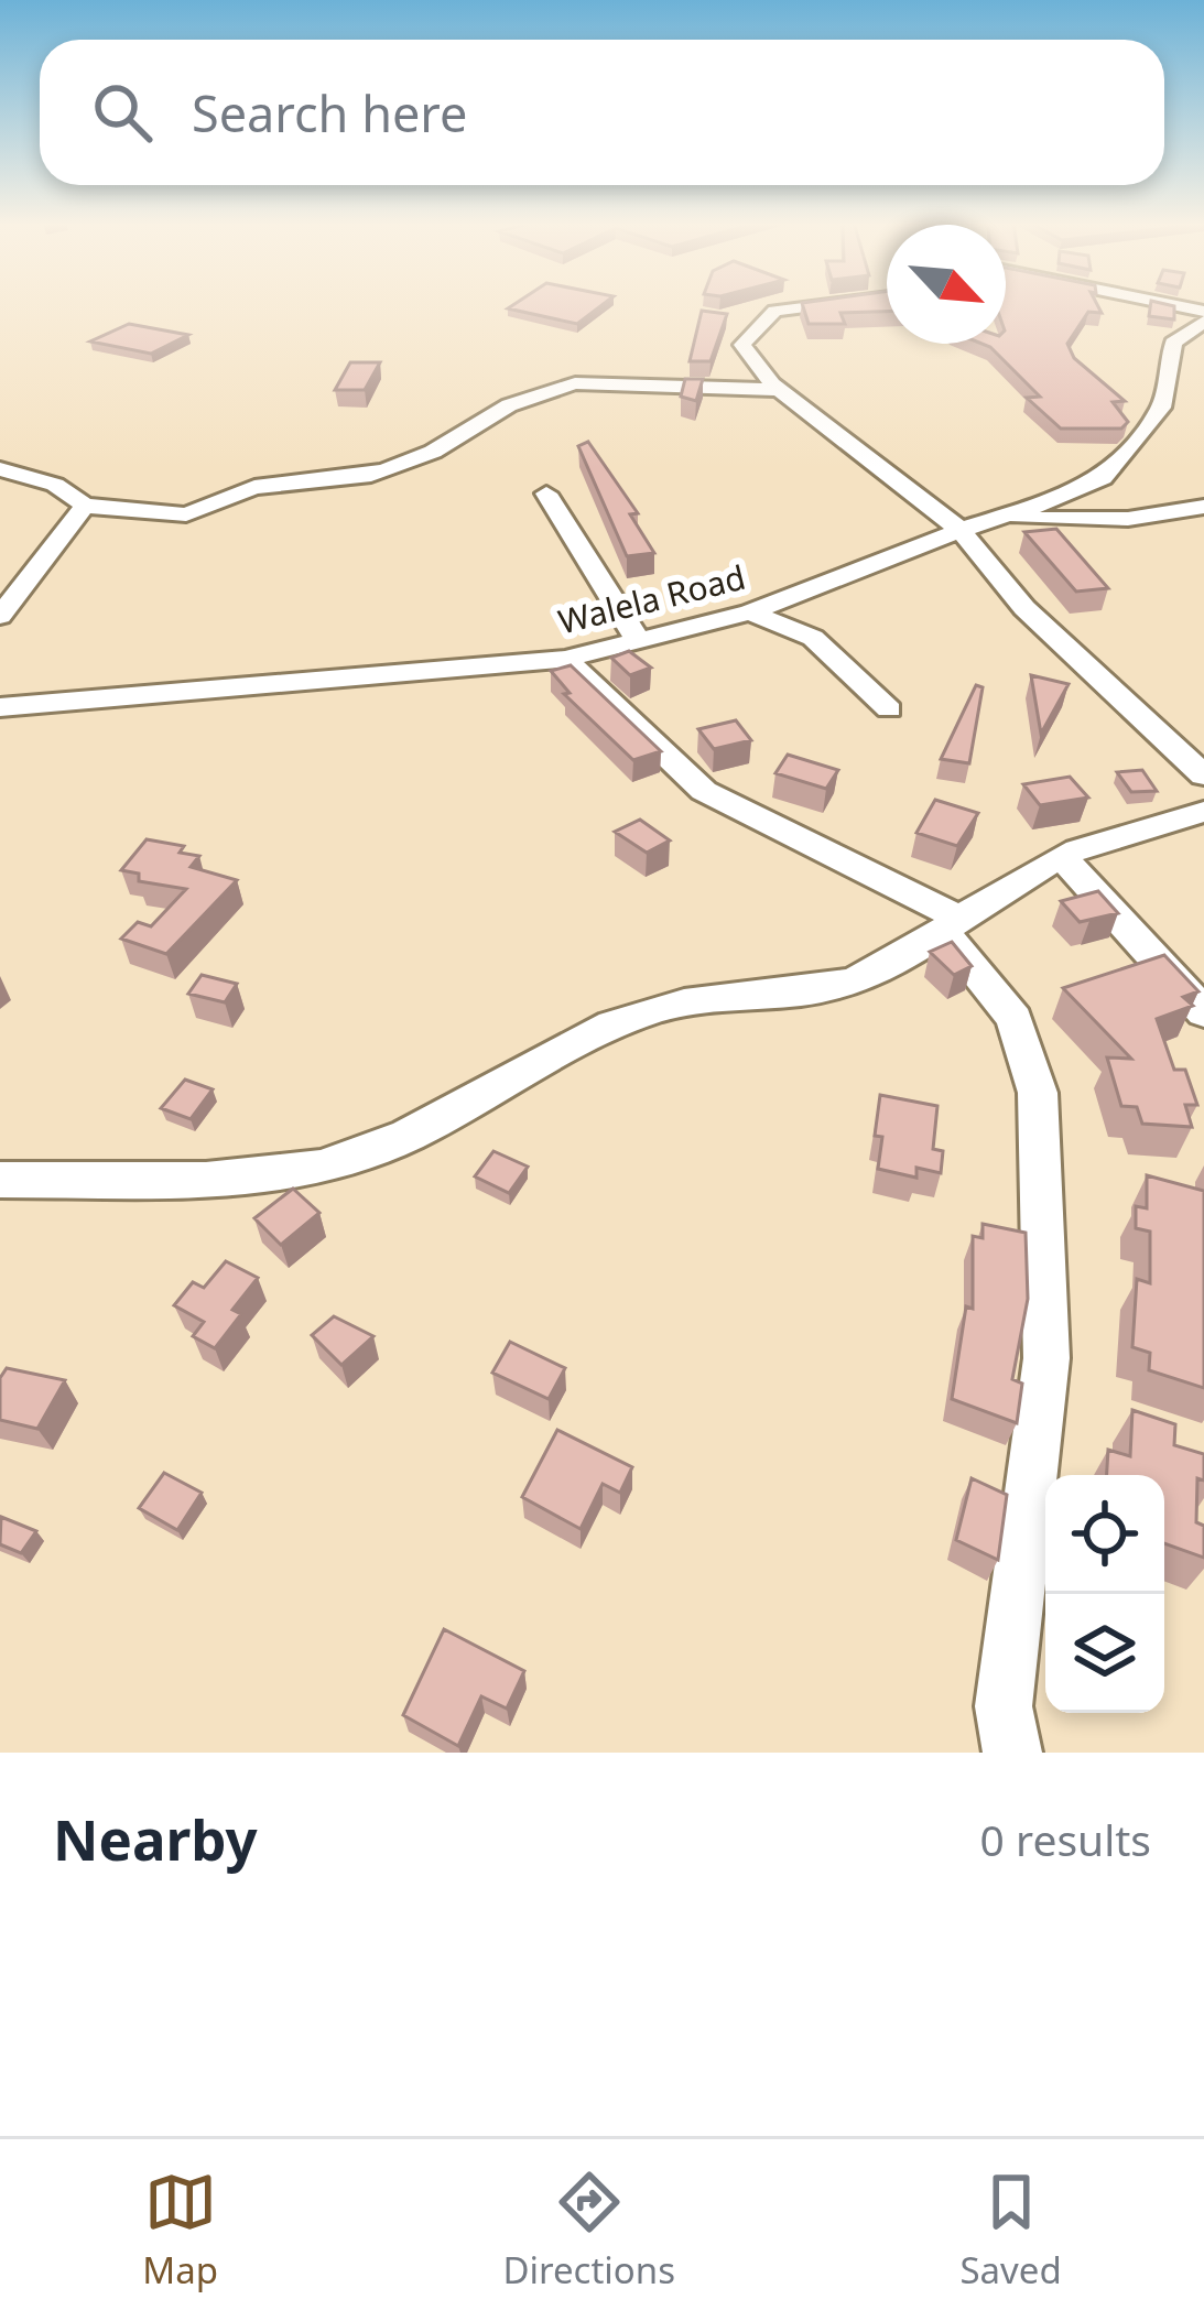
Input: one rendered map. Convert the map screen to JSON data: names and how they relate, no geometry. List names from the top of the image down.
{
  "streets": {
    "street": ["Walela Road"]
  },
  "north": "bottom right",
  "page": {
    "search": "Search here",
    "heading": ["Nearby", "0 results"],
    "nav": ["Map", "Directions", "Saved"]
  }
}
